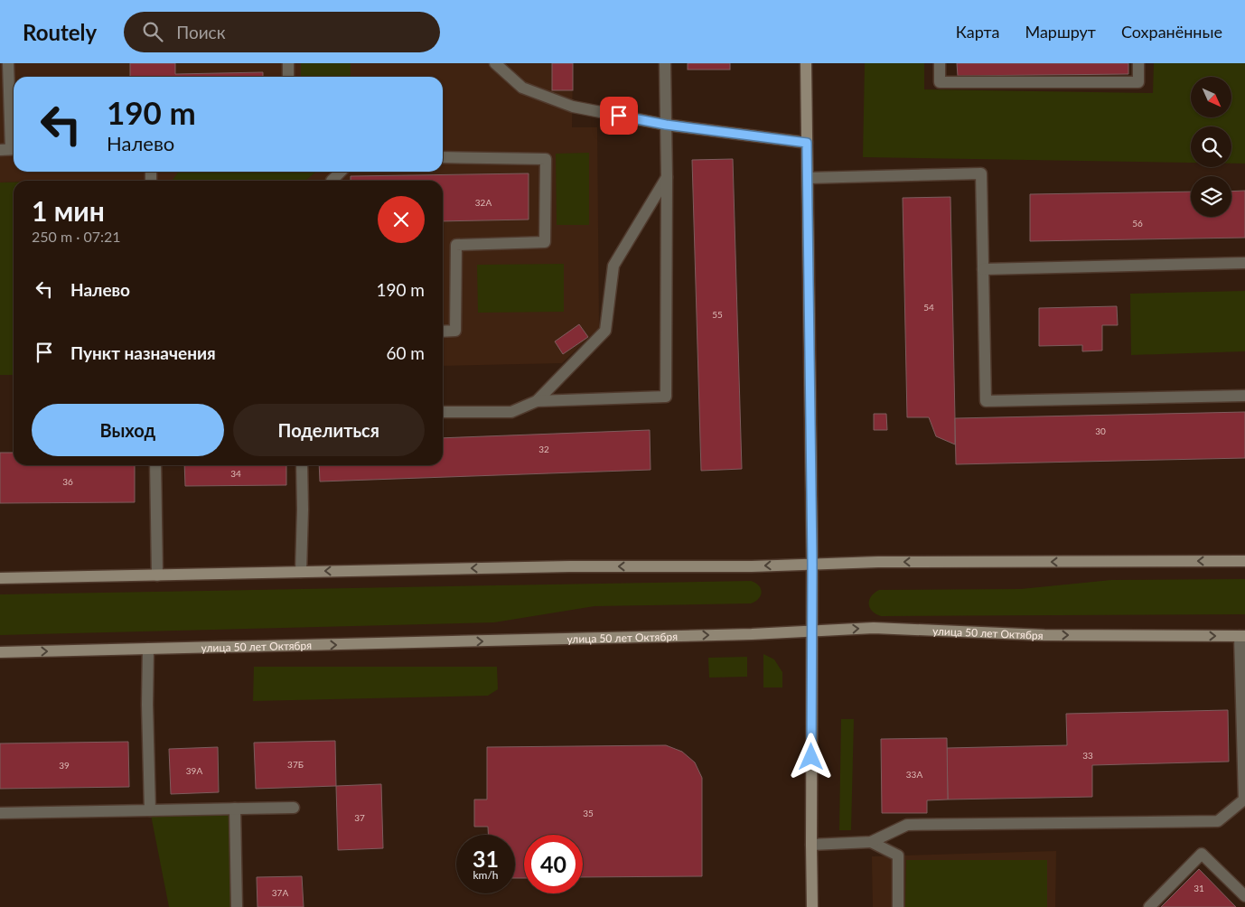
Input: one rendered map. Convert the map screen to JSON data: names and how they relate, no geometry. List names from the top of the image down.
{
  "streets": {
    "main road": ["улица 50 лет Октября"]
  },
  "house_numbers": [
    "32А",
    "56",
    "54",
    "55",
    "30",
    "32",
    "34",
    "36",
    "33",
    "37Б",
    "39",
    "39А",
    "33А",
    "35",
    "37",
    "31",
    "37А"
  ],
  "north": "bottom right",
  "page": {
    "header": "Routely",
    "search": "Поиск",
    "nav": ["Карта", "Маршрут", "Сохранённые"],
    "turn": ["190 m", "Налево"],
    "heading": ["1 мин", "250 m · 07:21"],
    "list": [
      {
        "name": "Налево",
        "value": "190 m"
      },
      {
        "name": "Пункт назначения",
        "value": "60 m"
      }
    ],
    "buttons": ["Выход", "Поделиться"],
    "speed": "31 km/h",
    "limit": "40"
  }
}
